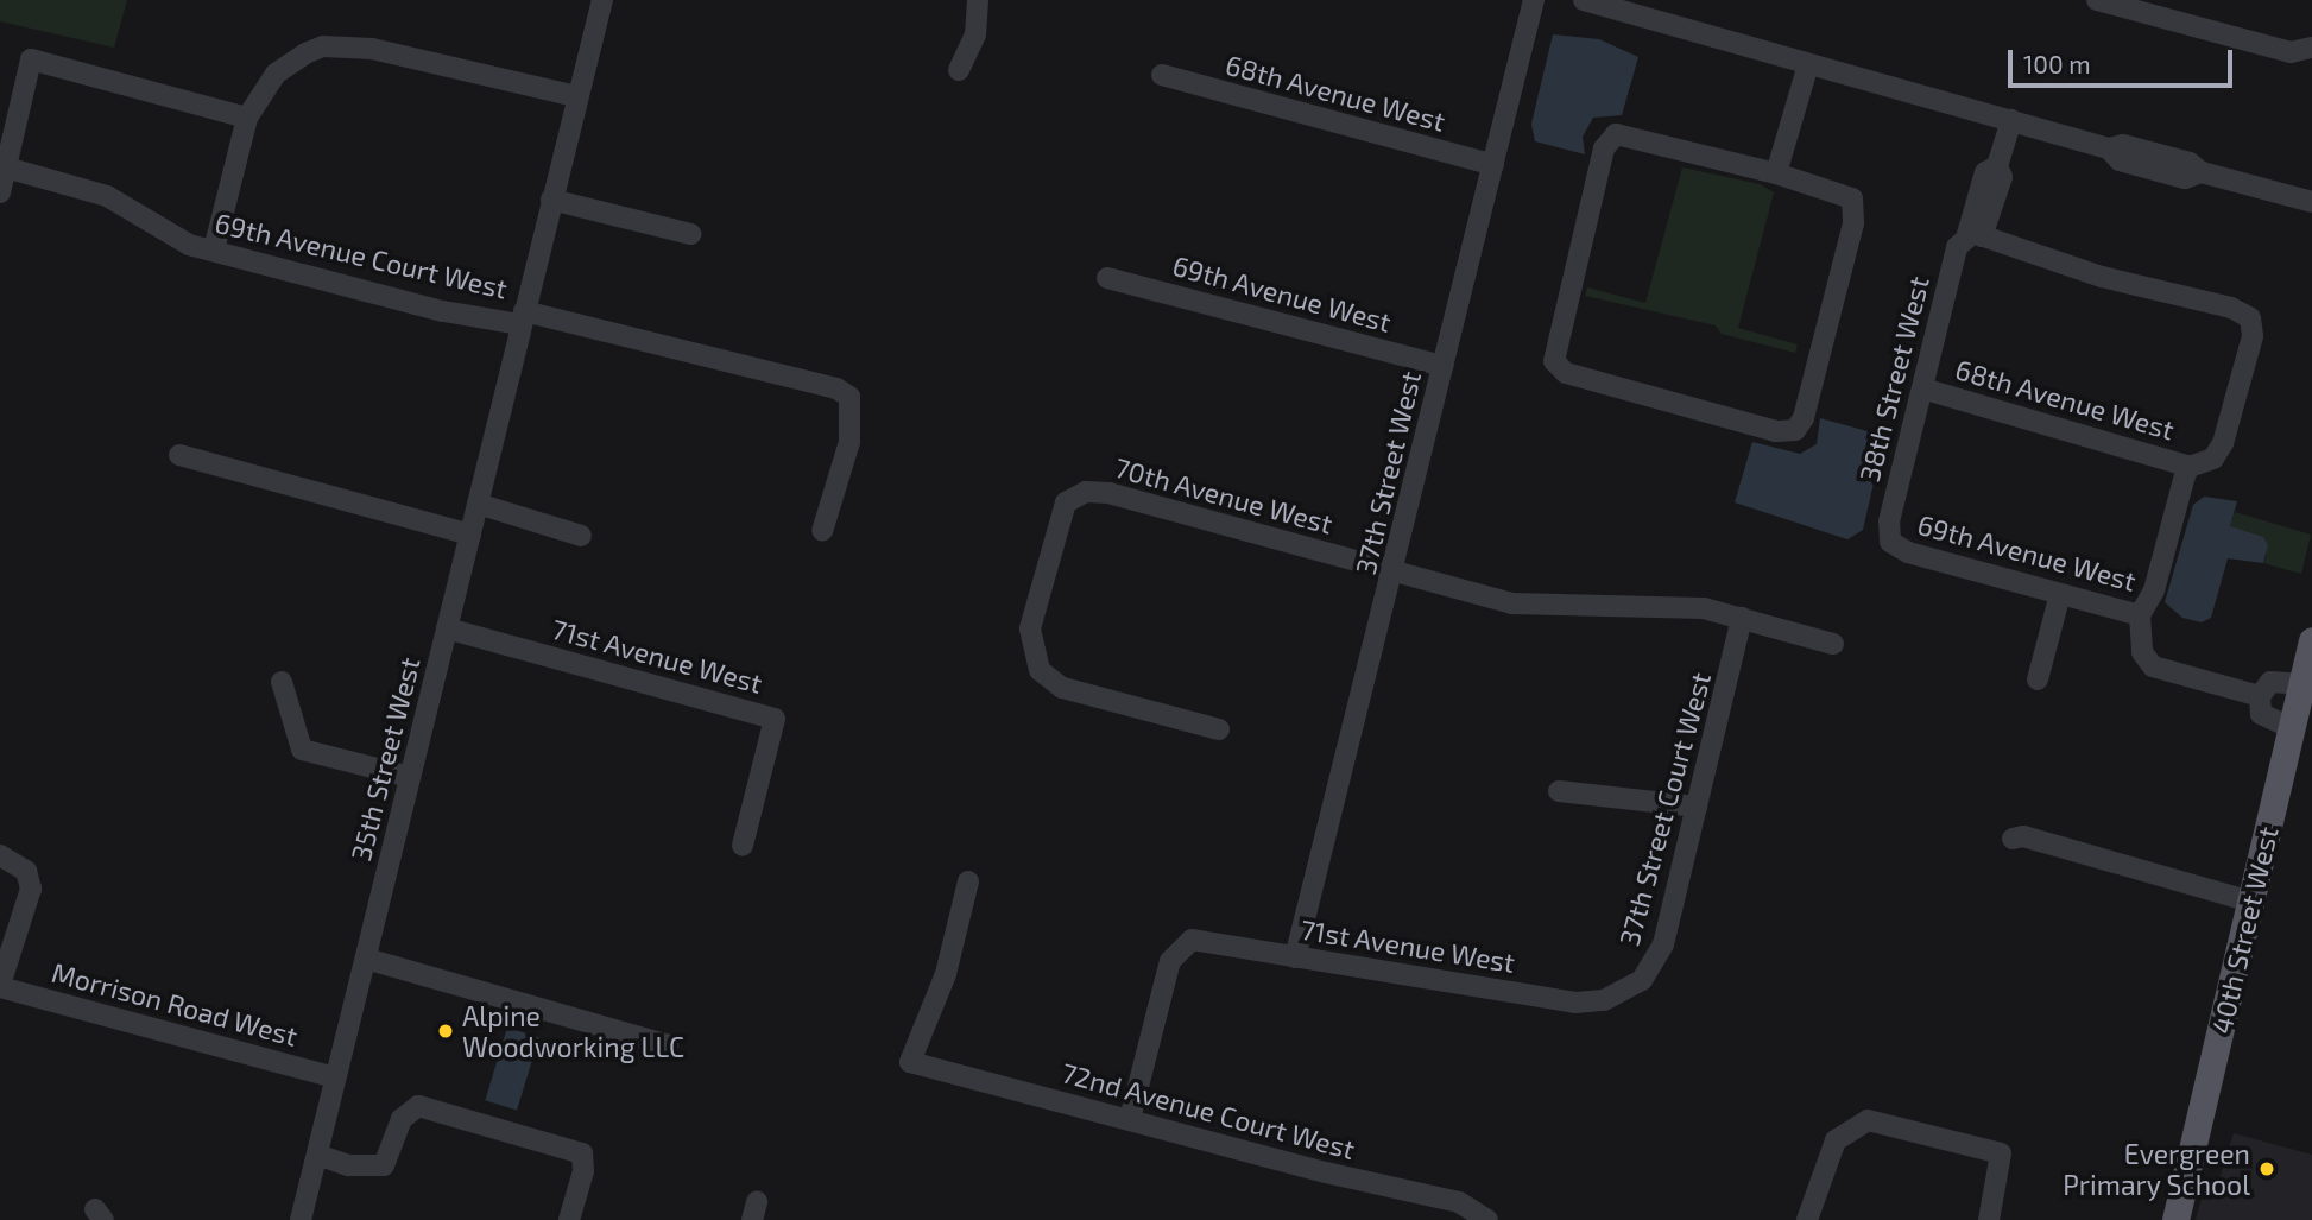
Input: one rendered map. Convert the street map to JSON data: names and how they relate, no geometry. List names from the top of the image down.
{
  "streets": {
    "main road": ["40th Street West"],
    "street": [
      "68th Avenue West",
      "69th Avenue Court West",
      "69th Avenue West",
      "38th Street West",
      "37th Street West",
      "70th Avenue West",
      "71st Avenue West",
      "35th Street West",
      "37th Street Court West",
      "Morrison Road West",
      "72nd Avenue Court West"
    ]
  },
  "crossings": [
    ["68th Avenue West", "38th Street West"],
    ["68th Avenue West", "37th Street West"],
    ["69th Avenue Court West", "35th Street West"],
    ["69th Avenue West", "38th Street West"],
    ["69th Avenue West", "37th Street West"],
    ["37th Street West", "70th Avenue West"],
    ["37th Street West", "71st Avenue West"],
    ["70th Avenue West", "37th Street Court West"],
    ["71st Avenue West", "35th Street West"],
    ["71st Avenue West", "37th Street Court West"],
    ["71st Avenue West", "72nd Avenue Court West"],
    ["35th Street West", "Morrison Road West"]
  ],
  "places": ["Alpine Woodworking LLC", "Evergreen Primary School"],
  "scale_bar": "100 m"
}
